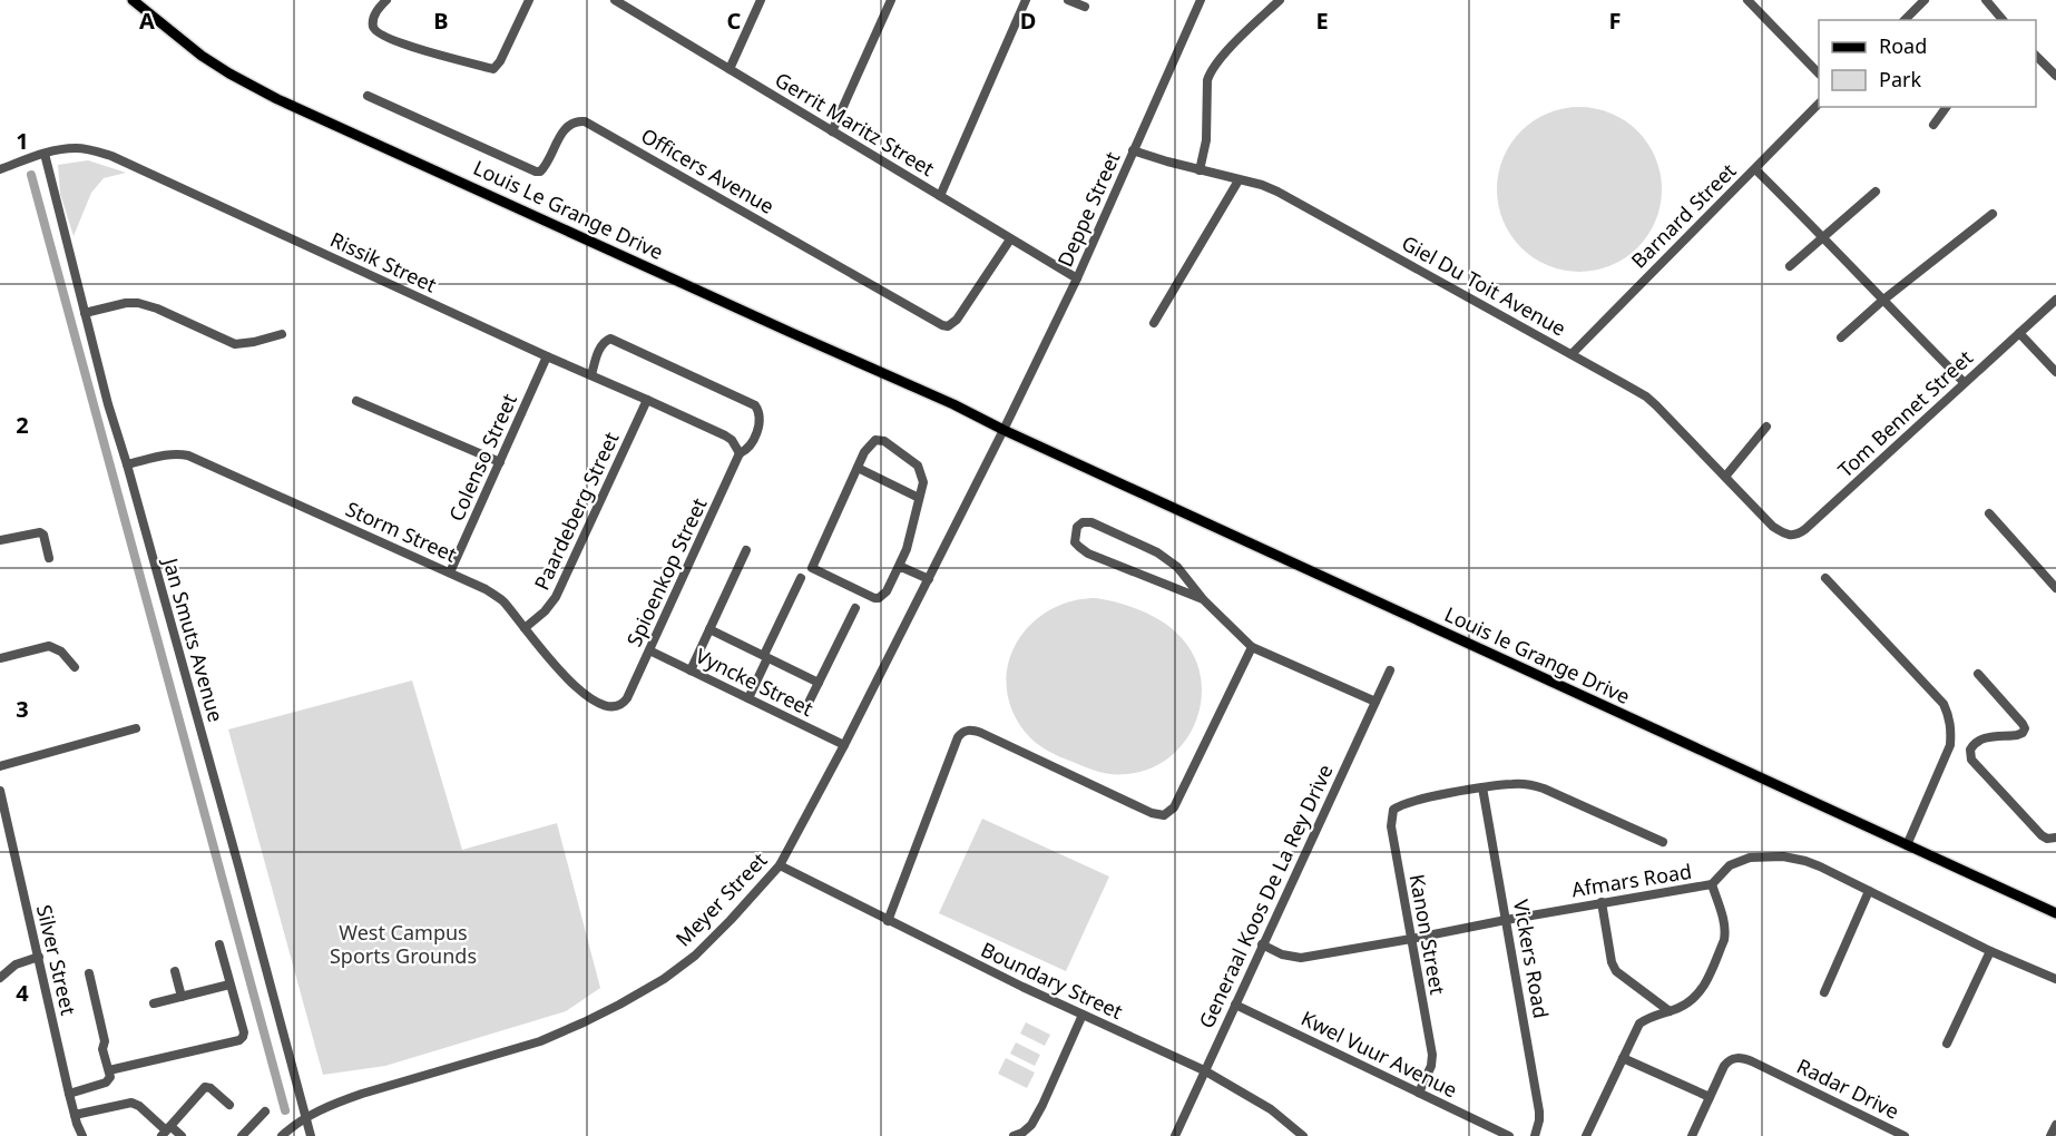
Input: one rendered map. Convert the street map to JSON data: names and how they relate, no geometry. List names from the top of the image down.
{
  "streets": {
    "main road": ["Louis Le Grange Drive", "Louis le Grange Drive"],
    "street": [
      "Gerrit Maritz Street",
      "Officers Avenue",
      "Deppe Street",
      "Barnard Street",
      "Rissik Street",
      "Giel Du Toit Avenue",
      "Tom Bennet Street",
      "Colenso Street",
      "Paardeberg Street",
      "Storm Street",
      "Spioenkop Street",
      "Jan Smuts Avenue",
      "Vyncke Street",
      "Afmars Road",
      "Generaal Koos De La Rey Drive",
      "Meyer Street",
      "Kanon Street",
      "Vickers Road",
      "Silver Street",
      "Boundary Street",
      "Kwel Vuur Avenue",
      "Radar Drive"
    ]
  },
  "crossings": [
    ["Gerrit Maritz Street", "Officers Avenue"],
    ["Gerrit Maritz Street", "Deppe Street"],
    ["Deppe Street", "Louis Le Grange Drive"],
    ["Deppe Street", "Giel Du Toit Avenue"],
    ["Deppe Street", "Louis le Grange Drive"],
    ["Deppe Street", "Meyer Street"],
    ["Louis Le Grange Drive", "Louis le Grange Drive"],
    ["Louis Le Grange Drive", "Meyer Street"],
    ["Barnard Street", "Giel Du Toit Avenue"],
    ["Rissik Street", "Colenso Street"],
    ["Rissik Street", "Paardeberg Street"],
    ["Rissik Street", "Spioenkop Street"],
    ["Rissik Street", "Jan Smuts Avenue"],
    ["Giel Du Toit Avenue", "Tom Bennet Street"],
    ["Colenso Street", "Storm Street"],
    ["Paardeberg Street", "Storm Street"],
    ["Storm Street", "Spioenkop Street"],
    ["Storm Street", "Jan Smuts Avenue"],
    ["Spioenkop Street", "Vyncke Street"],
    ["Jan Smuts Avenue", "Meyer Street"],
    ["Louis le Grange Drive", "Meyer Street"],
    ["Vyncke Street", "Meyer Street"],
    ["Afmars Road", "Generaal Koos De La Rey Drive"],
    ["Afmars Road", "Kanon Street"],
    ["Afmars Road", "Vickers Road"],
    ["Generaal Koos De La Rey Drive", "Boundary Street"],
    ["Generaal Koos De La Rey Drive", "Kwel Vuur Avenue"],
    ["Meyer Street", "Boundary Street"],
    ["Kanon Street", "Vickers Road"],
    ["Kanon Street", "Kwel Vuur Avenue"]
  ],
  "parks": ["West Campus Sports Grounds"],
  "legend": ["Road", "Park"],
  "grid": {
    "columns": [
      "A",
      "B",
      "C",
      "D",
      "E",
      "F"
    ],
    "rows": [
      "1",
      "2",
      "3",
      "4"
    ]
  }
}
